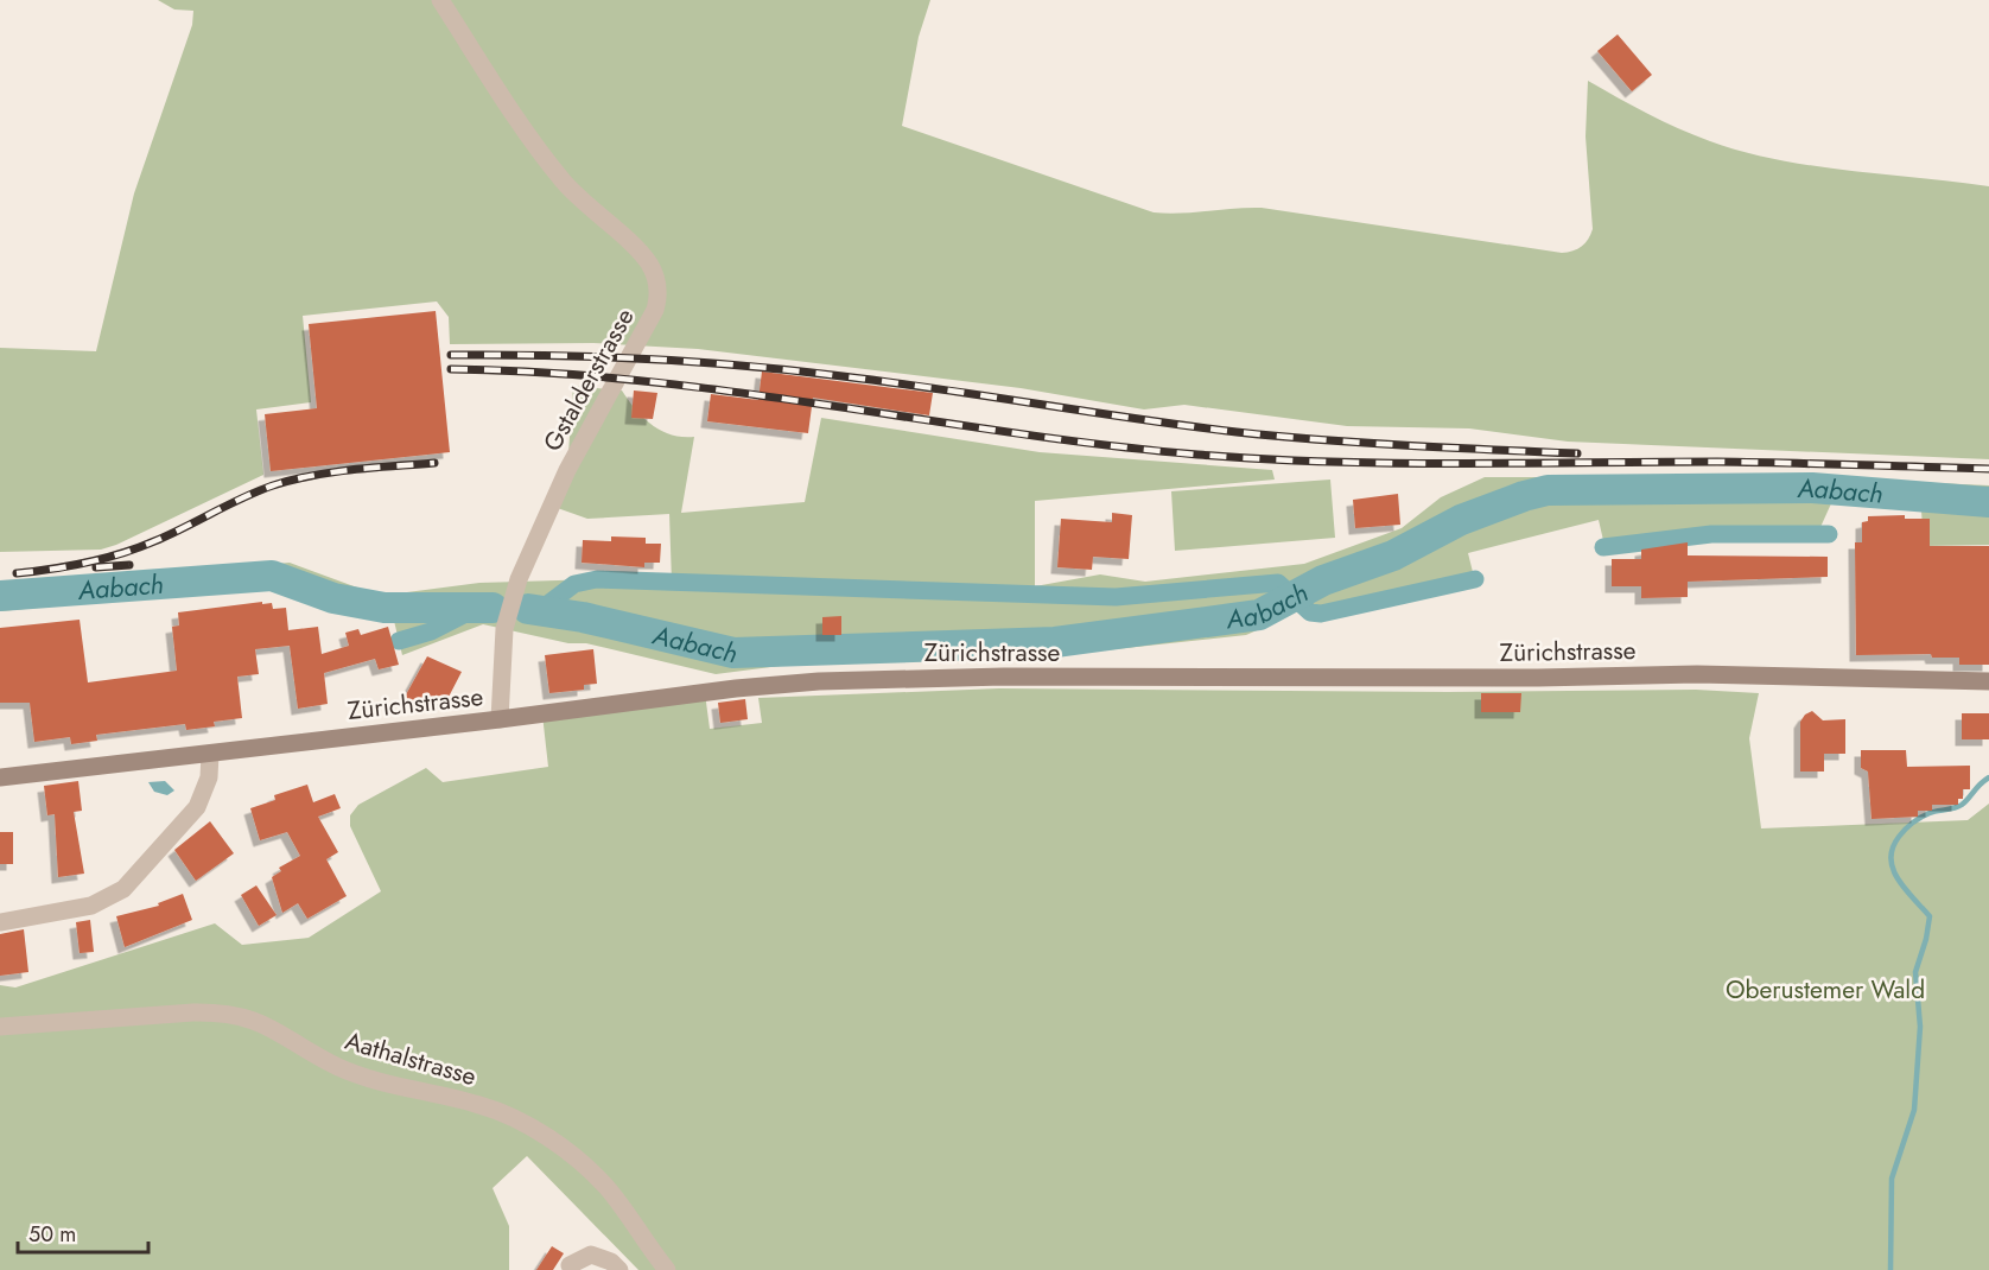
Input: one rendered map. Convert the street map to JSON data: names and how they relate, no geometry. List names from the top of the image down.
{
  "streets": {
    "main road": ["Zürichstrasse"],
    "street": ["Gstalderstrasse", "Aathalstrasse"]
  },
  "crossings": [
    ["Gstalderstrasse", "Zürichstrasse"]
  ],
  "water": ["Aabach"],
  "parks": ["Oberustemer Wald"],
  "scale_bar": "50 m"
}
